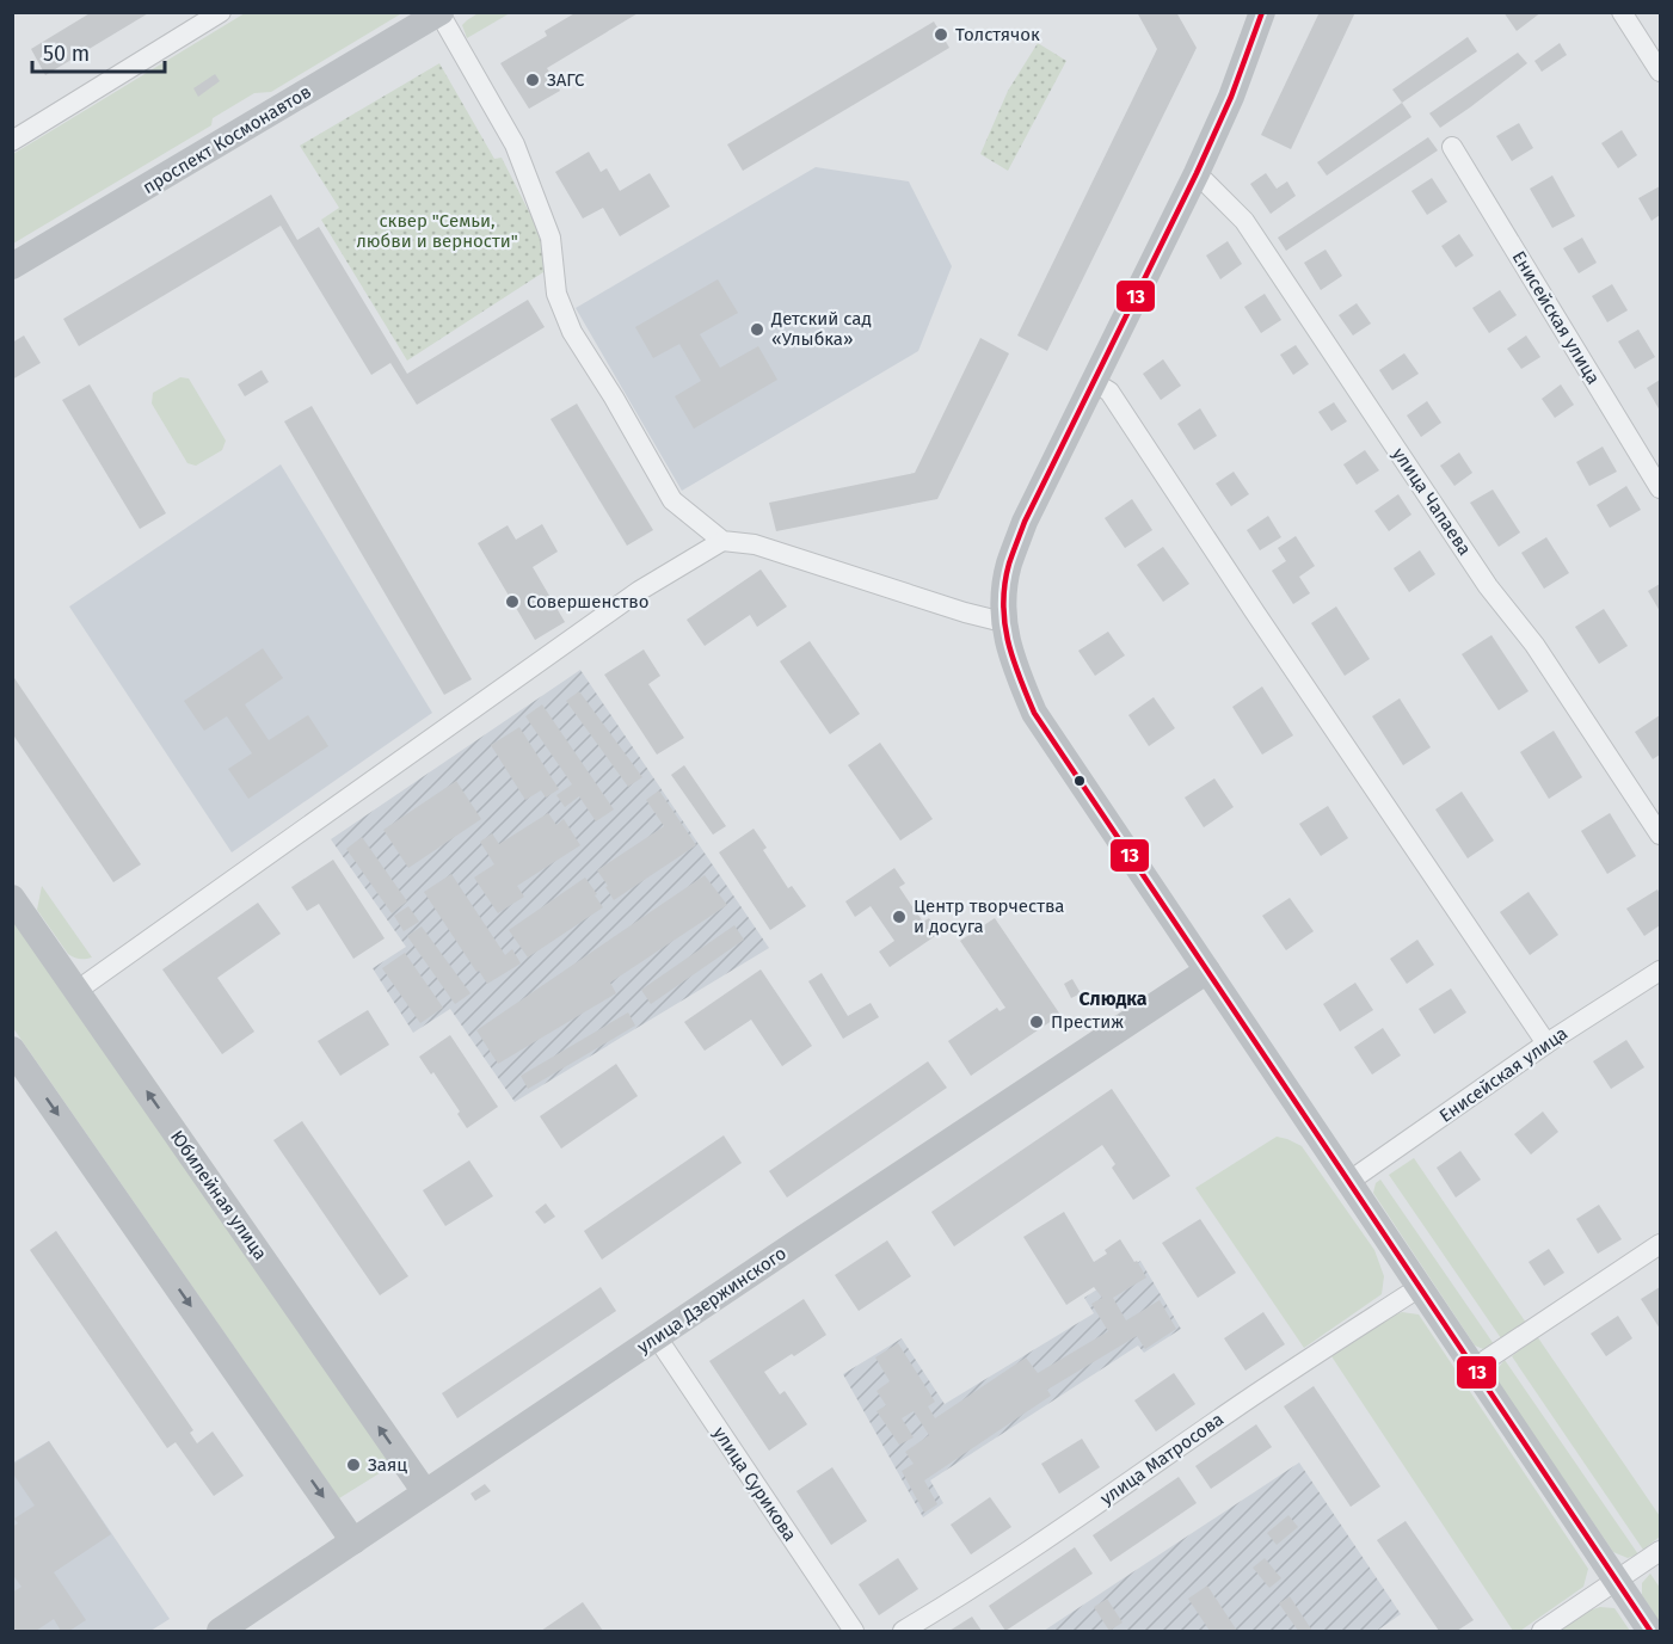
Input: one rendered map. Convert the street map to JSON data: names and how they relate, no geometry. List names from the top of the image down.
{
  "streets": {
    "main road": ["проспект Космонавтов", "Юбилейная улица", "улица Дзержинского"],
    "street": [
      "Енисейская улица",
      "улица Чапаева",
      "улица Матросова",
      "улица Сурикова"
    ]
  },
  "crossings": [
    ["Юбилейная улица", "улица Дзержинского"],
    ["улица Дзержинского", "улица Сурикова"]
  ],
  "districts": ["Слюдка"],
  "parks": ["сквер \"Семьи, любви и верности\""],
  "places": [
    "Толстячок",
    "ЗАГС",
    "Детский сад «Улыбка»",
    "Совершенство",
    "Центр творчества и досуга",
    "Престиж",
    "Заяц"
  ],
  "lines": ["transit line 13"],
  "scale_bar": "50 m"
}
